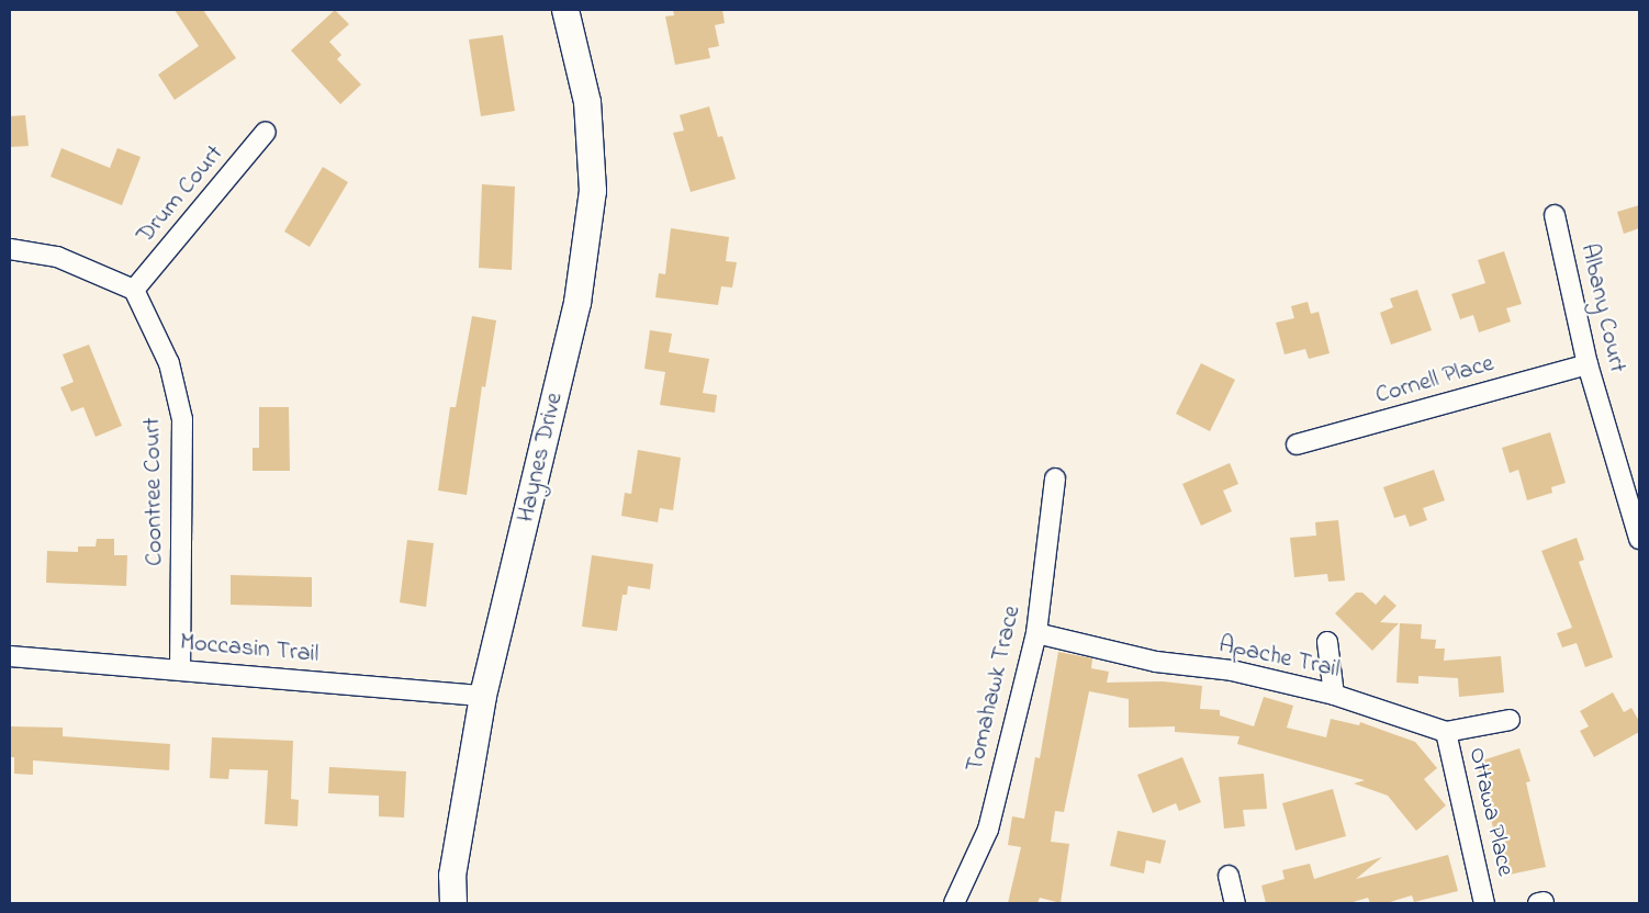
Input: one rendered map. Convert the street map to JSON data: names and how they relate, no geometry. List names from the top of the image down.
{
  "streets": {
    "street": [
      "Drum Court",
      "Albany Court",
      "Cornell Place",
      "Haynes Drive",
      "Coontree Court",
      "Moccasin Trail",
      "Apache Trail",
      "Tomahawk Trace",
      "Ottawa Place"
    ]
  },
  "crossings": [
    ["Drum Court", "Coontree Court"],
    ["Albany Court", "Cornell Place"],
    ["Haynes Drive", "Moccasin Trail"],
    ["Coontree Court", "Moccasin Trail"],
    ["Apache Trail", "Tomahawk Trace"],
    ["Apache Trail", "Ottawa Place"]
  ]
}
